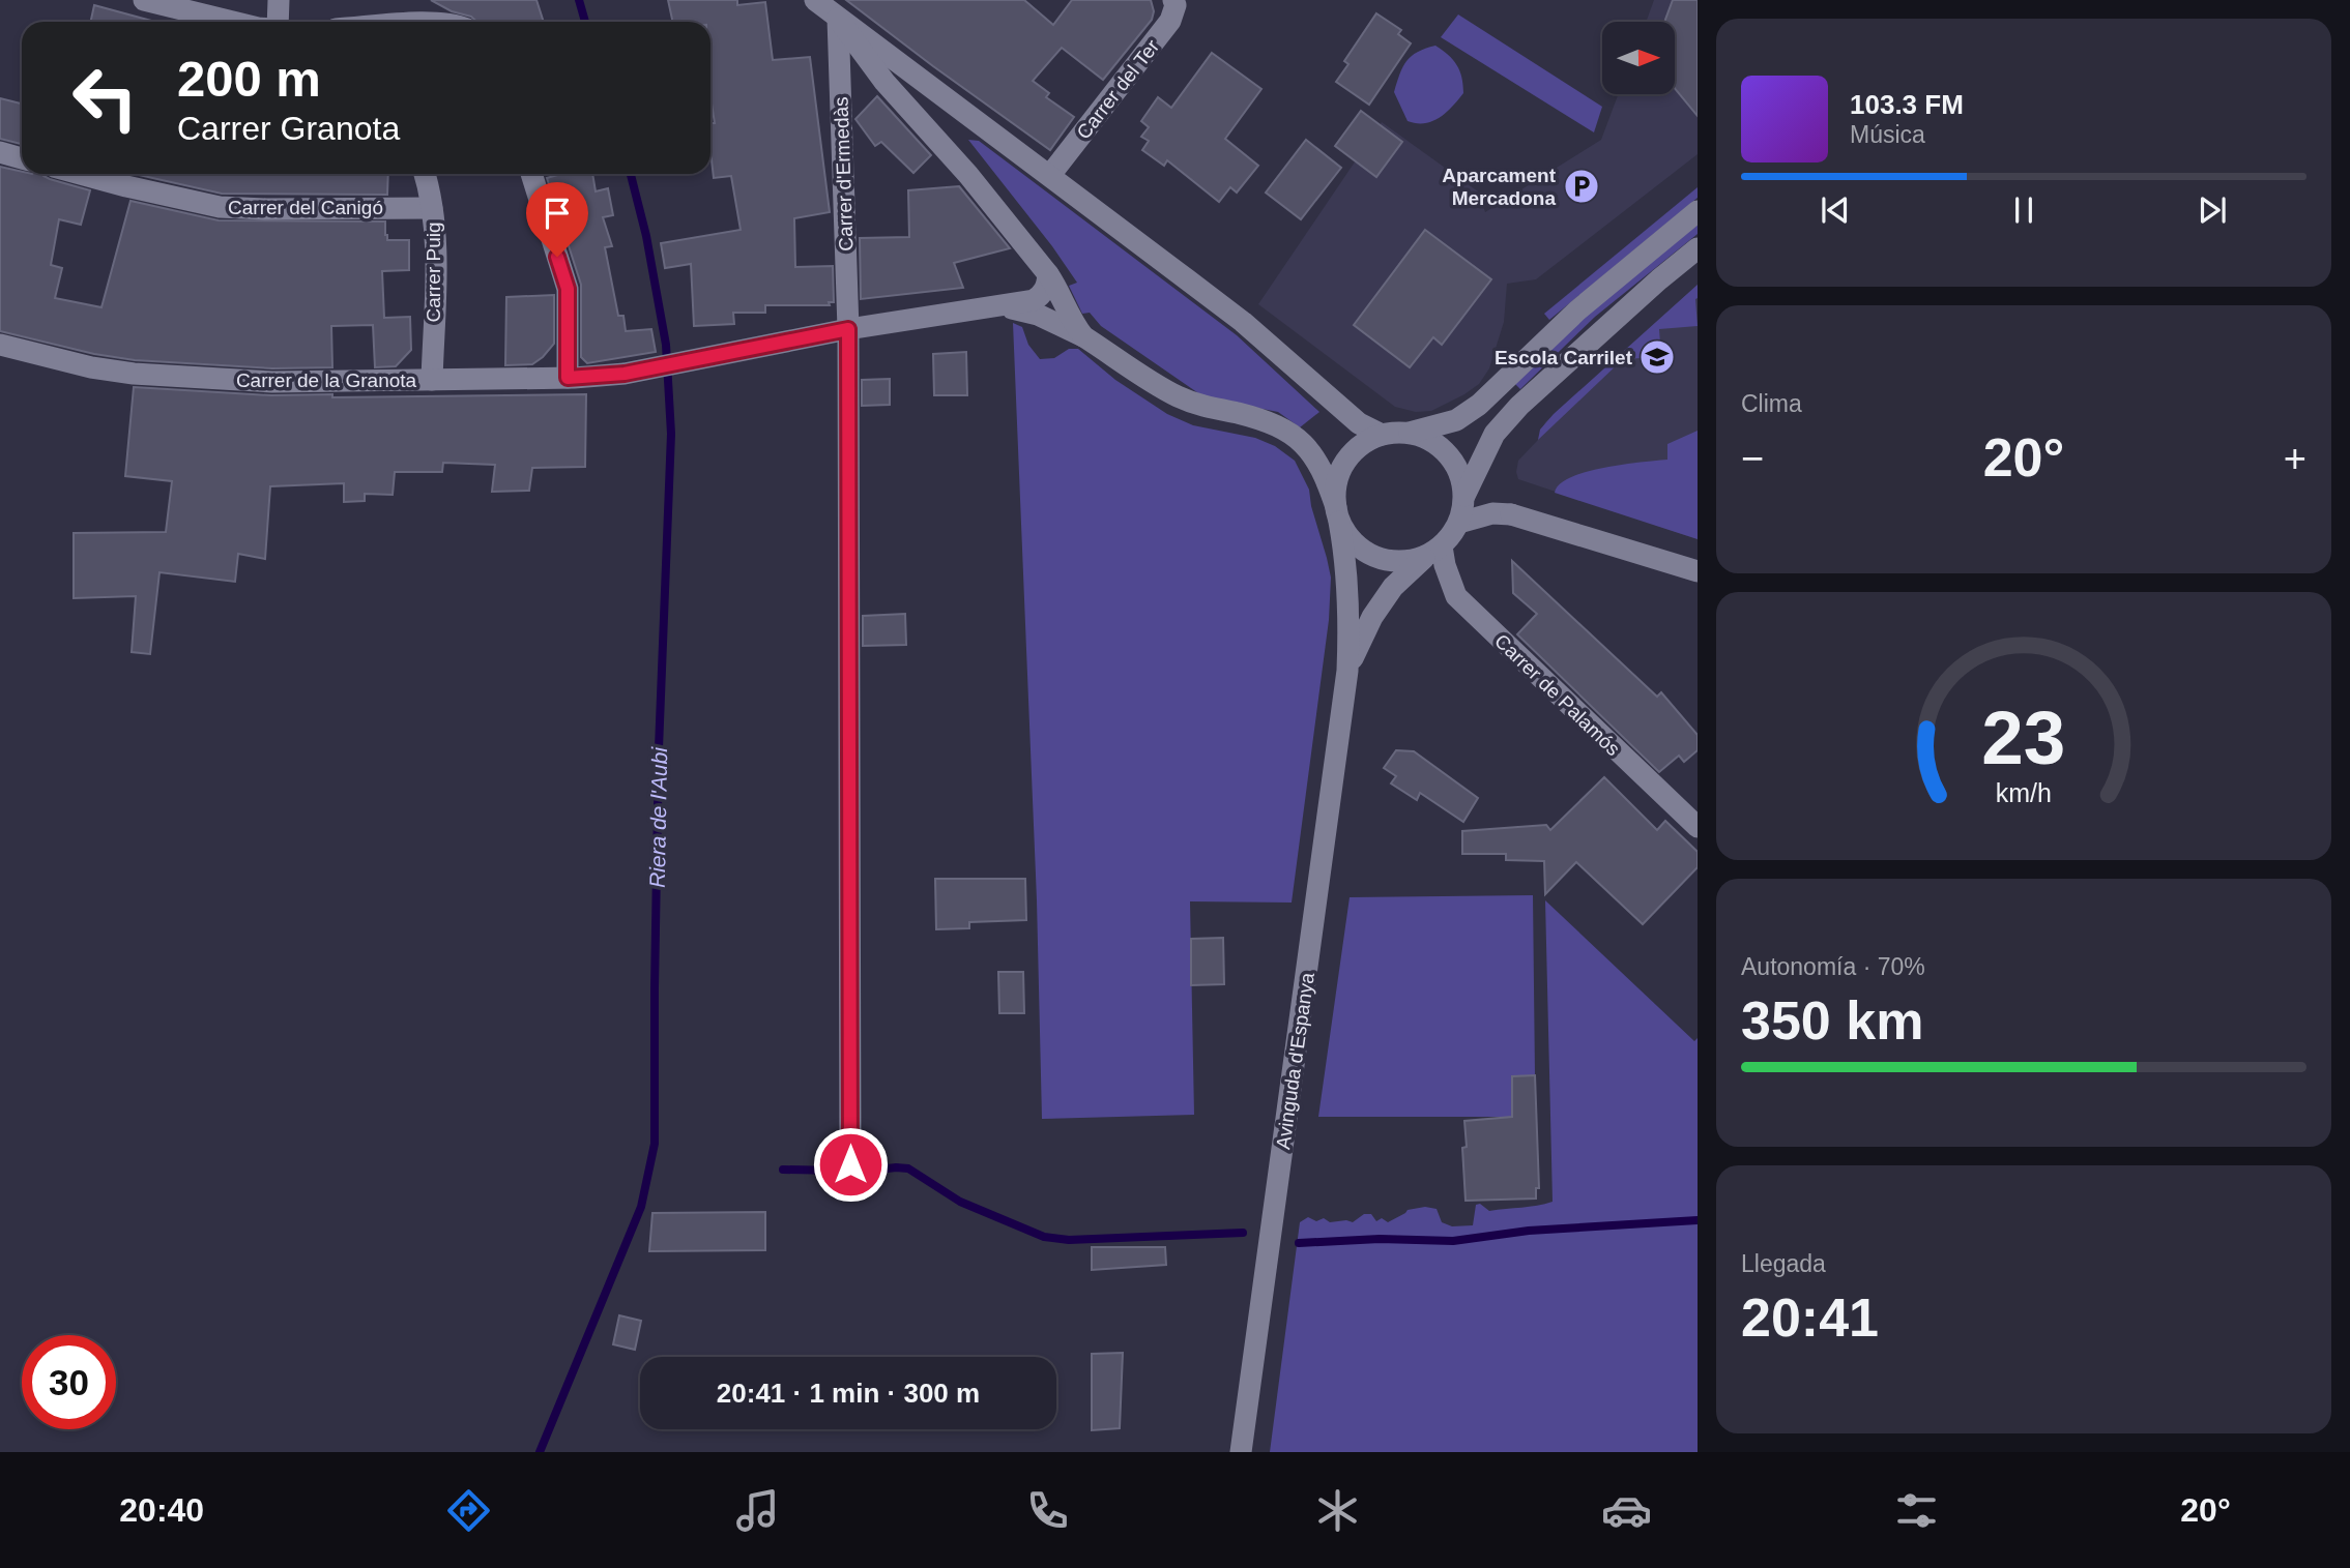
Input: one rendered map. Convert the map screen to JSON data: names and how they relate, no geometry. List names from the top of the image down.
{
  "streets": {
    "street": [
      "Carrer del Ter",
      "Carrer d'Ermedàs",
      "Carrer del Canigó",
      "Carrer Puig",
      "Carrer de la Granota",
      "Carrer de Palamós",
      "Avinguda d'Espanya"
    ]
  },
  "crossings": [
    ["Carrer d'Ermedàs", "Carrer de la Granota"],
    ["Carrer del Canigó", "Carrer Puig"],
    ["Carrer Puig", "Carrer de la Granota"],
    ["Carrer de Palamós", "Avinguda d'Espanya"]
  ],
  "water": ["Riera de l'Aubi"],
  "places": {
    "parking": ["Aparcament Mercadona"],
    "school or university": ["Escola Carrilet"]
  },
  "north": "right",
  "page": {
    "turn": ["200 m", "Carrer Granota"],
    "song": ["103.3 FM", "Música"],
    "tile": [
      "Clima",
      ["Autonomía · 70%", "350 km"],
      ["Llegada", "20:41"]
    ],
    "heat": ["−", "20°", "+"],
    "limit": "30",
    "trip": "20:41 · 1 min · 300 m",
    "tabs": ["20:40", "20°"],
    "gauge": ["23", "km/h"]
  }
}
